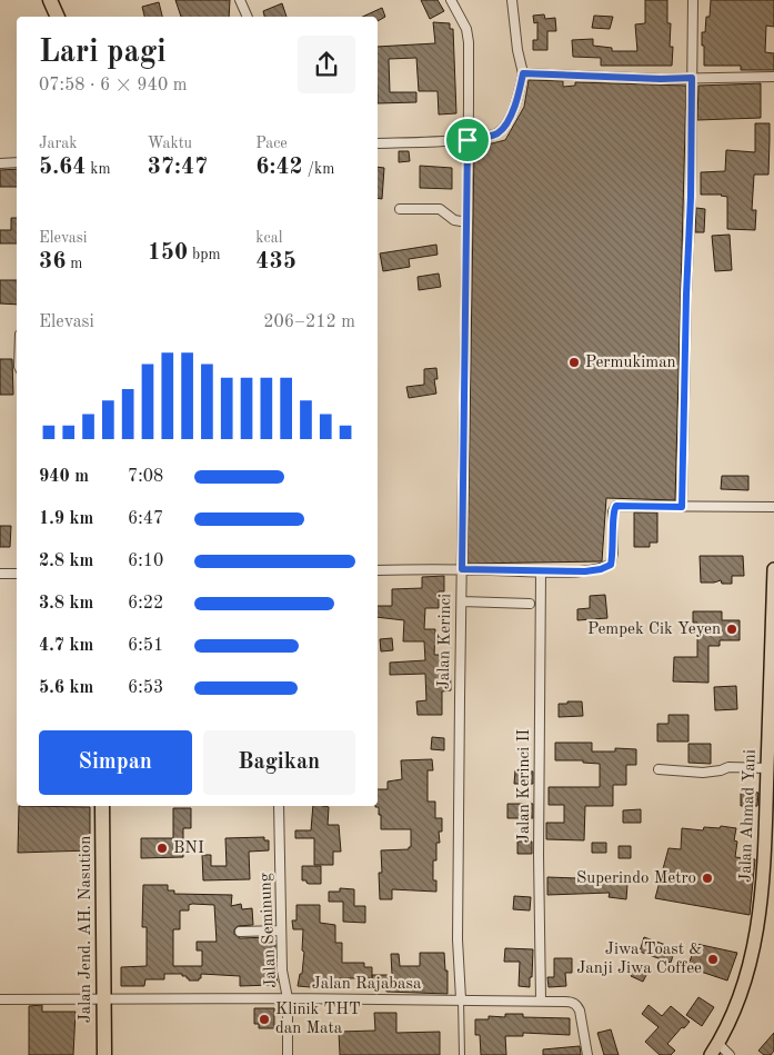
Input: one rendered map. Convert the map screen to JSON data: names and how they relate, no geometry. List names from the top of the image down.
{
  "streets": {
    "highway": ["Jalan Jend. AH. Nasution"],
    "main road": ["Jalan Ahmad Yani"],
    "street": [
      "Jalan Kerinci",
      "Jalan Kerinci II",
      "Jalan Seminung",
      "Jalan Rajabasa"
    ]
  },
  "crossings": [
    ["Jalan Kerinci", "Jalan Rajabasa"],
    ["Jalan Kerinci II", "Jalan Rajabasa"],
    ["Jalan Jend. AH. Nasution", "Jalan Rajabasa"],
    ["Jalan Seminung", "Jalan Rajabasa"]
  ],
  "places": [
    "Permukiman",
    "Pempek Cik Yeyen",
    "BNI",
    "Superindo Metro",
    "Jiwa Toast & Janji Jiwa Coffee",
    "Klinik THT dan Mata"
  ],
  "page": {
    "heading": ["Lari pagi", "07:58 · 6 × 940 m"],
    "stats": [
      ["Jarak", "5.64 km"],
      ["Waktu", "37:47"],
      ["Pace", "6:42 /km"],
      ["Elevasi", "36 m"],
      ["150 bpm"],
      ["kcal", "435"]
    ],
    "chart": ["Elevasi", "206–212 m"],
    "list": [
      {
        "name": "940 m",
        "note": "7:08"
      },
      {
        "name": "1.9 km",
        "note": "6:47"
      },
      {
        "name": "2.8 km",
        "note": "6:10"
      },
      {
        "name": "3.8 km",
        "note": "6:22"
      },
      {
        "name": "4.7 km",
        "note": "6:51"
      },
      {
        "name": "5.6 km",
        "note": "6:53"
      }
    ],
    "buttons": ["Simpan", "Bagikan"]
  }
}
